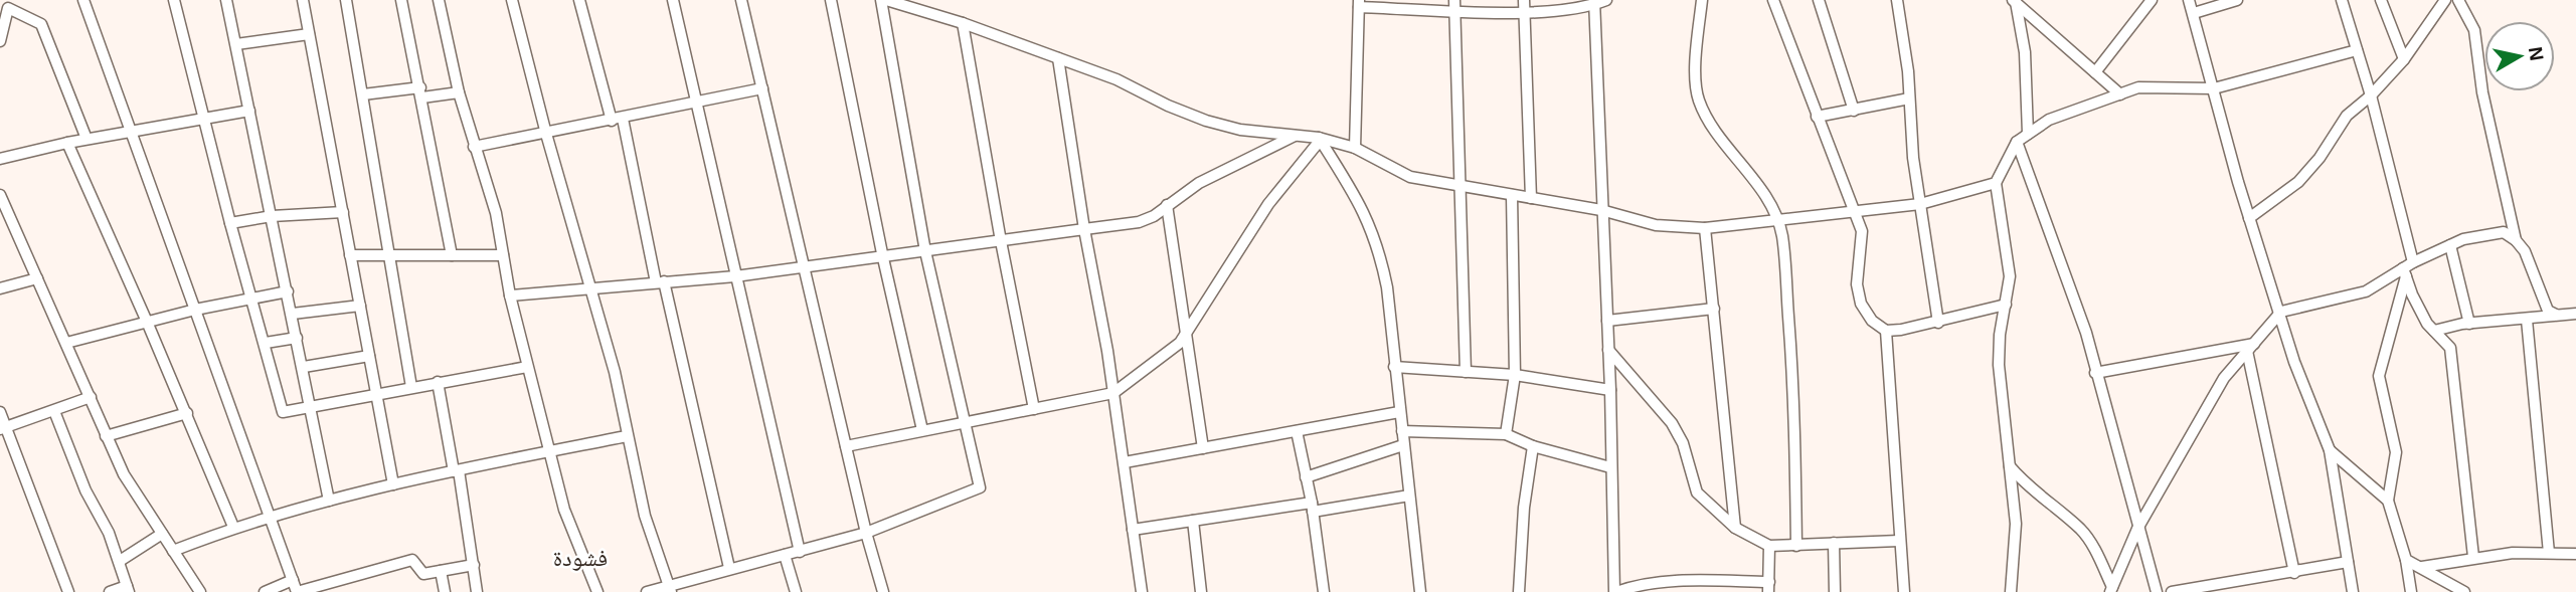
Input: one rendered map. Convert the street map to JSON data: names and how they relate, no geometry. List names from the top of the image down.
{
  "districts": ["فشودة"],
  "north": "right"
}
